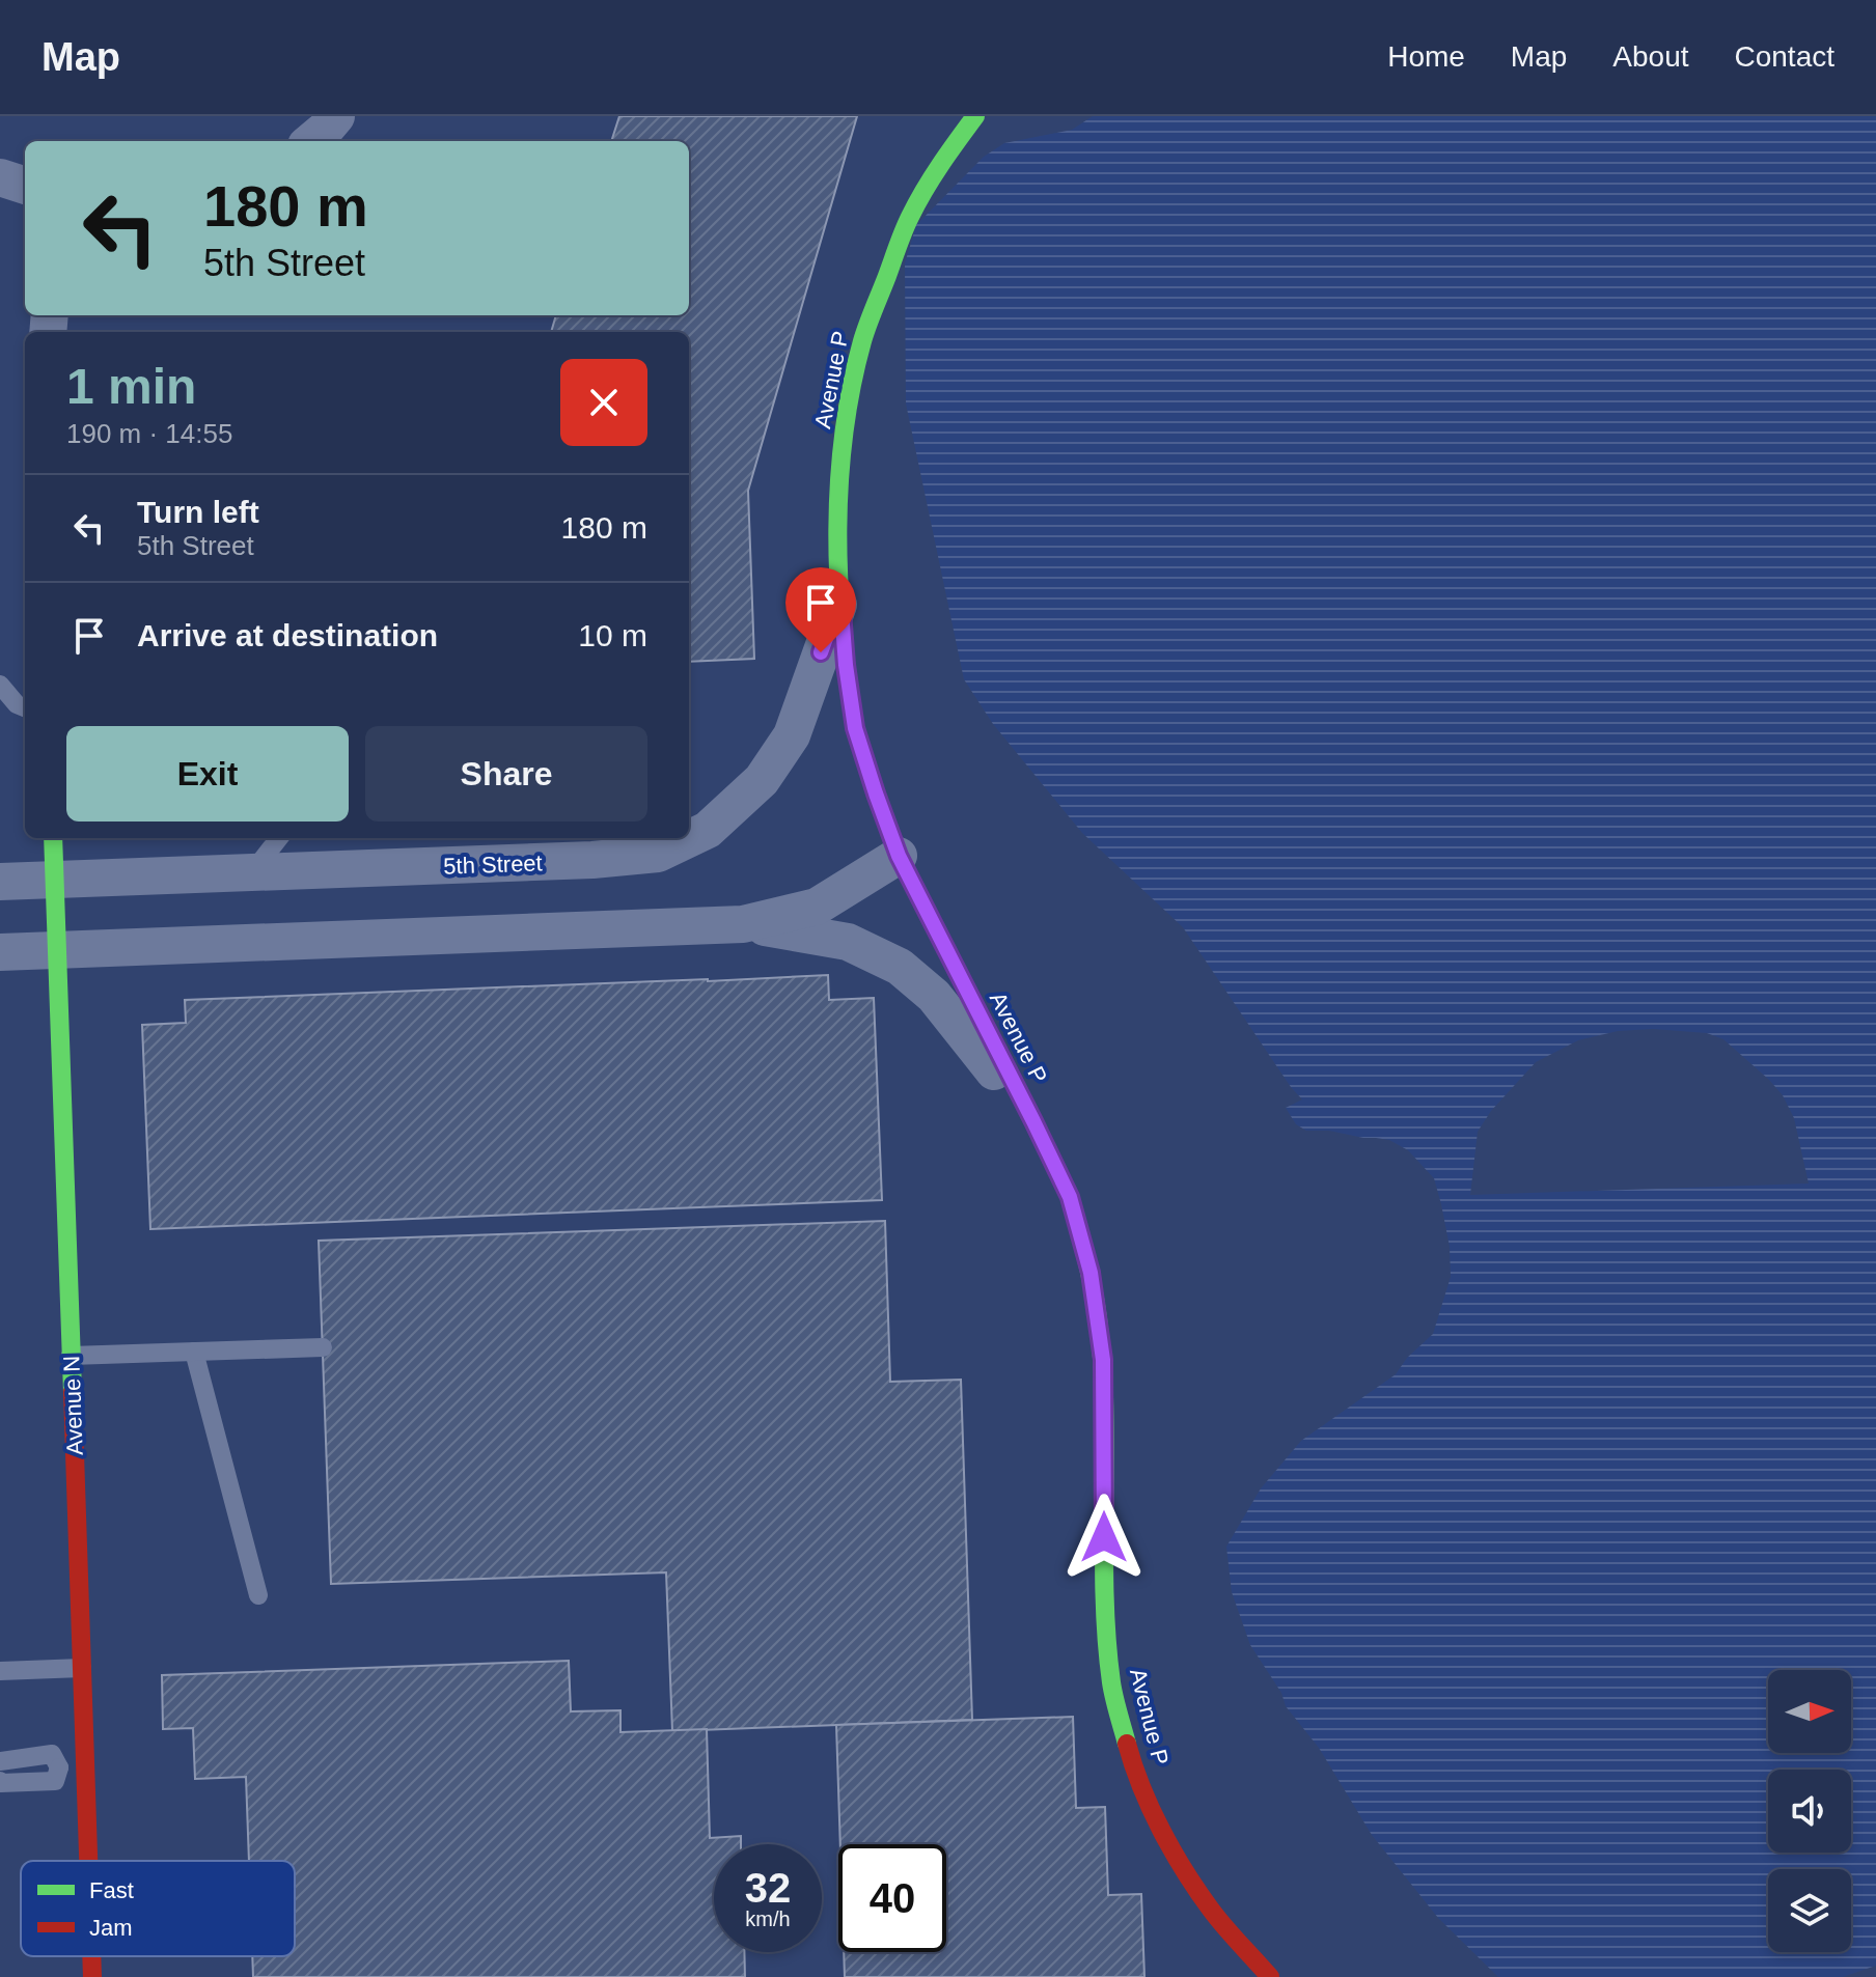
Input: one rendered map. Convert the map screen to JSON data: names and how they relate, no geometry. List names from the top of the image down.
{
  "streets": {
    "street": ["Avenue P", "5th Street", "Avenue N"]
  },
  "crossings": [
    ["Avenue P", "5th Street"],
    ["5th Street", "Avenue N"]
  ],
  "legend": ["Fast", "Jam"],
  "north": "right",
  "page": {
    "header": "Map",
    "nav": [
      "Home",
      "Map",
      "About",
      "Contact"
    ],
    "turn": ["180 m", "5th Street"],
    "heading": ["1 min", "190 m · 14:55"],
    "list": [
      {
        "name": "Turn left",
        "note": "5th Street",
        "value": "180 m"
      },
      {
        "name": "Arrive at destination",
        "value": "10 m"
      }
    ],
    "buttons": ["Exit", "Share"],
    "speed": "32 km/h",
    "limit": "40"
  }
}
